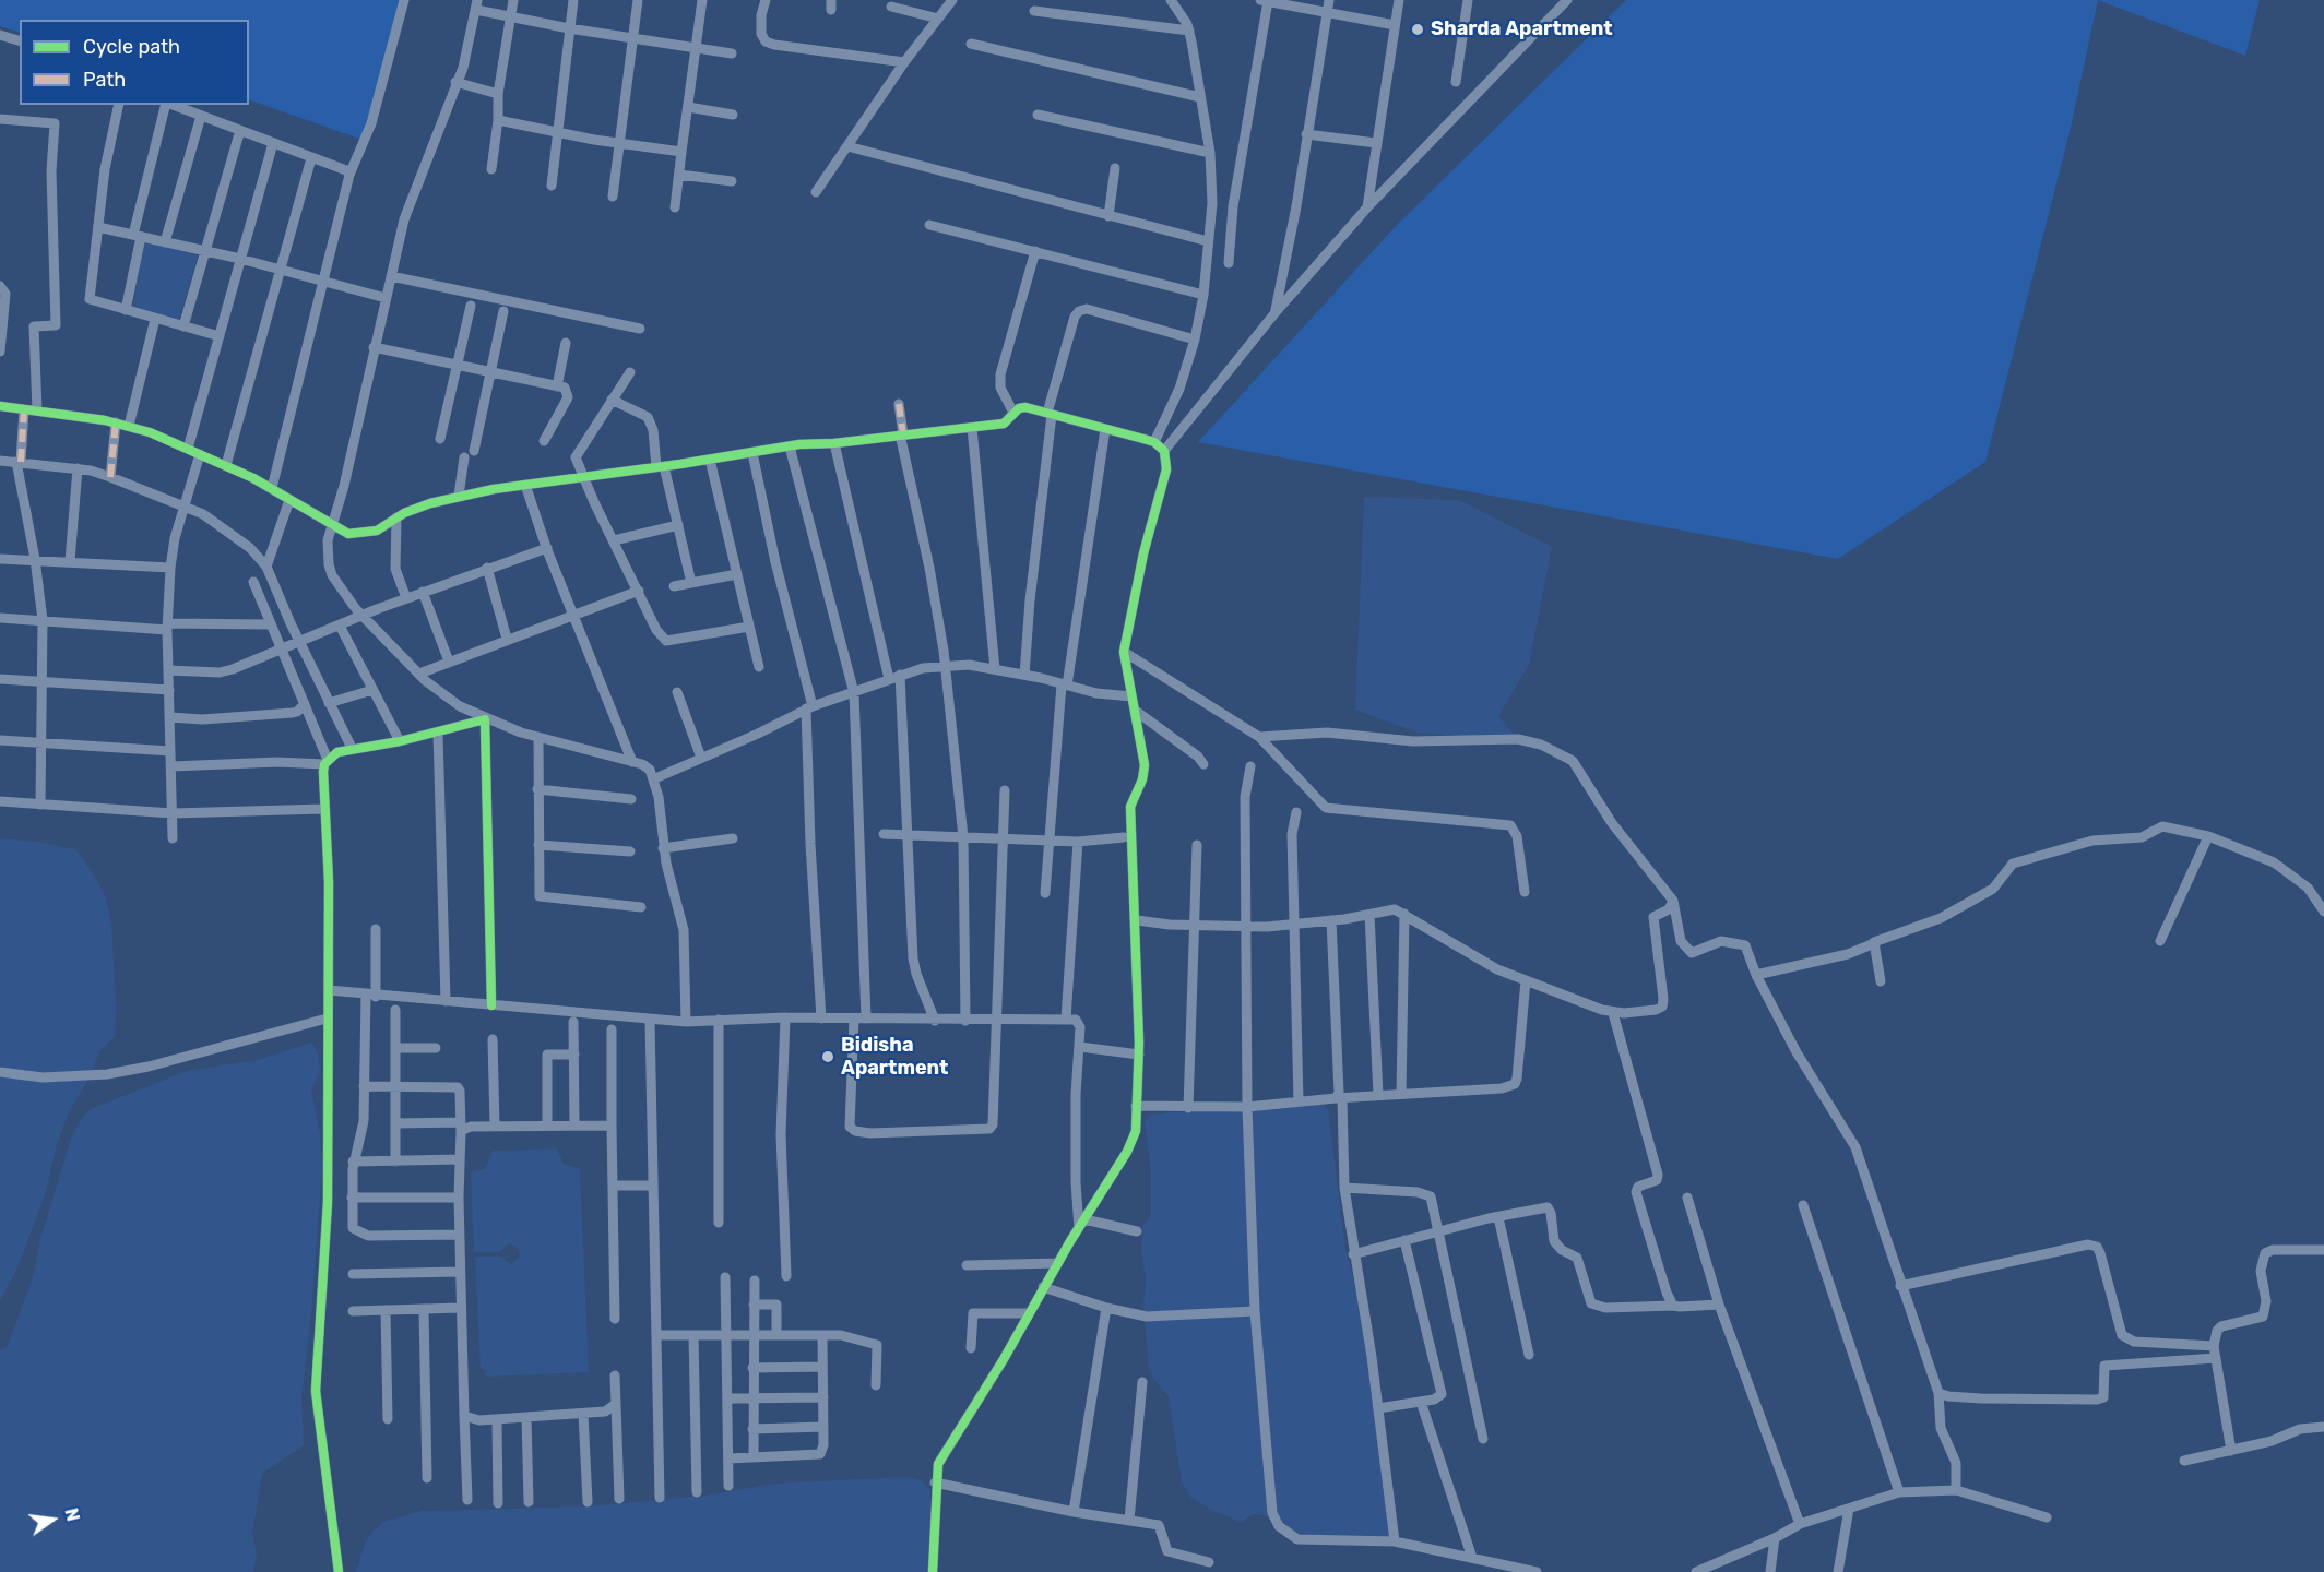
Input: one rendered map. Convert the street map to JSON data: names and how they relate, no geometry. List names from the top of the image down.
{
  "places": ["Sharda Apartment", "Bidisha Apartment"],
  "legend": ["Cycle path", "Path"],
  "north": "right"
}
